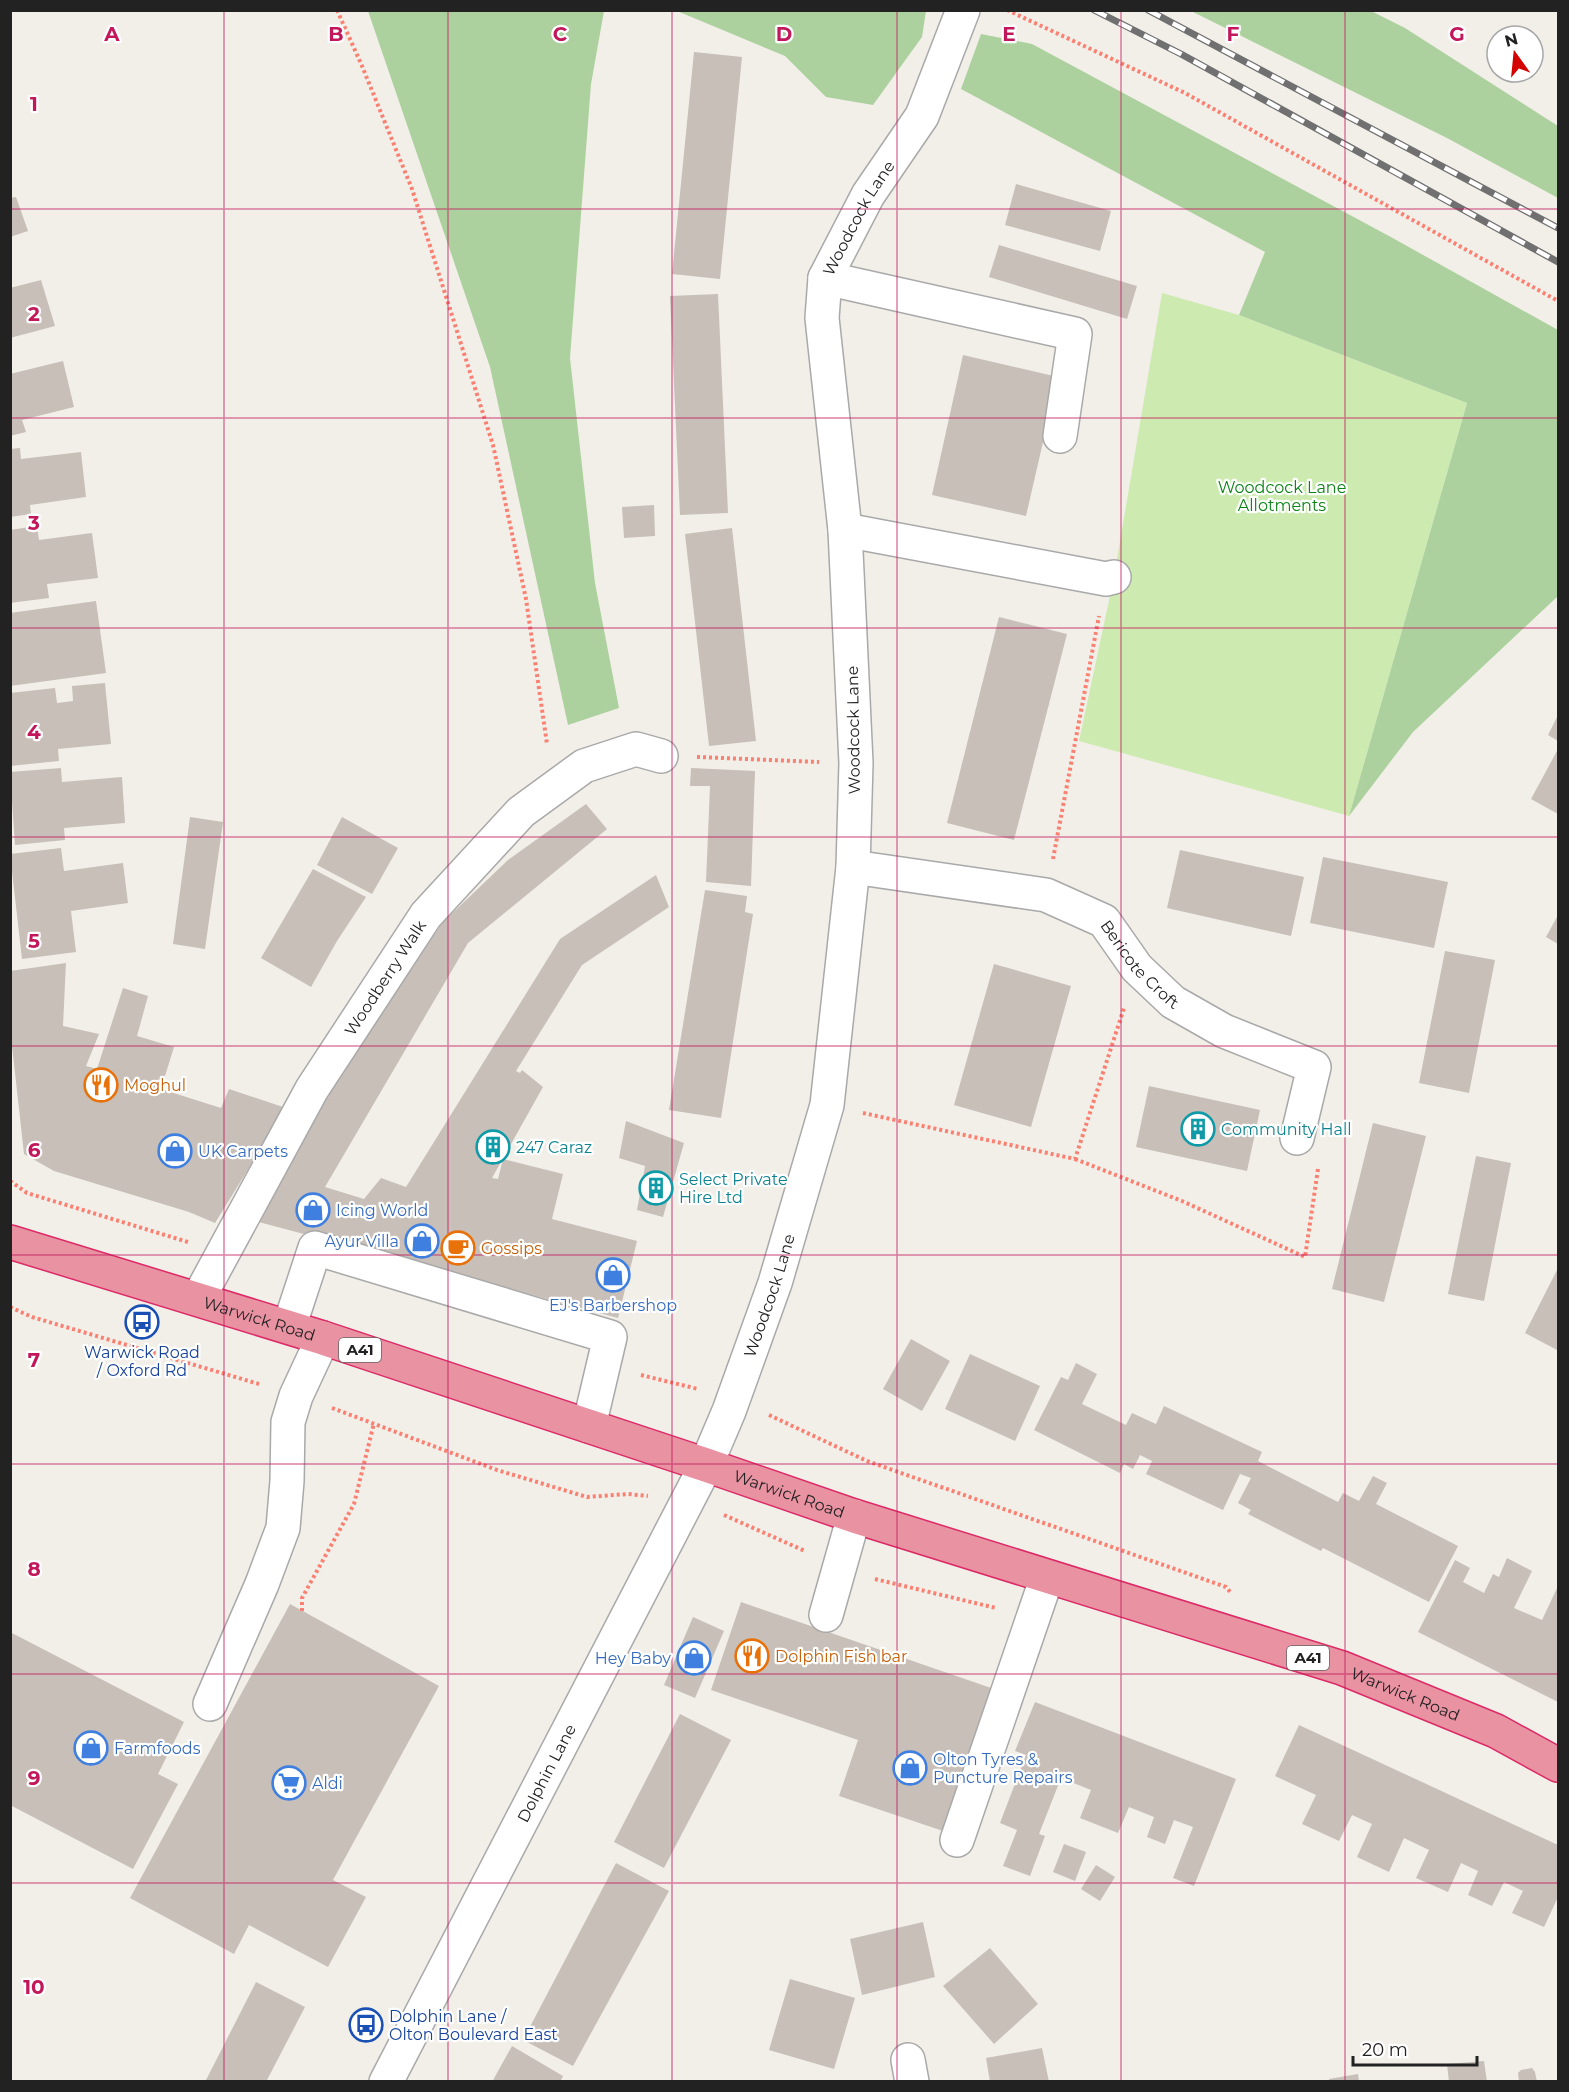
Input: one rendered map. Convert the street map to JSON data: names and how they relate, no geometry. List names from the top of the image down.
{
  "streets": {
    "highway": ["Warwick Road", "A41"],
    "street": [
      "Woodcock Lane",
      "Bericote Croft",
      "Woodberry Walk",
      "Dolphin Lane"
    ]
  },
  "crossings": [
    ["Woodcock Lane", "Bericote Croft"],
    ["Woodcock Lane", "Warwick Road"],
    ["Woodcock Lane", "Dolphin Lane"],
    ["Woodberry Walk", "Warwick Road"],
    ["Warwick Road", "Dolphin Lane"]
  ],
  "parks": ["Woodcock Lane Allotments"],
  "places": {
    "restaurant": ["Moghul", "Dolphin Fish bar"],
    "building": ["Community Hall", "247 Caraz", "Select Private Hire Ltd"],
    "shop": [
      "UK Carpets",
      "Icing World",
      "Ayur Villa",
      "EJ's Barbershop",
      "Hey Baby",
      "Farmfoods",
      "Olton Tyres & Puncture Repairs"
    ],
    "cafe": ["Gossips"],
    "bus stop": ["Warwick Road / Oxford Rd", "Dolphin Lane / Olton Boulevard East"],
    "supermarket": ["Aldi"]
  },
  "scale_bar": "20 m",
  "north": "top",
  "grid": {
    "columns": [
      "A",
      "B",
      "C",
      "D",
      "E",
      "F",
      "G"
    ],
    "rows": [
      "1",
      "2",
      "3",
      "4",
      "5",
      "6",
      "7",
      "8",
      "9",
      "10"
    ]
  }
}
